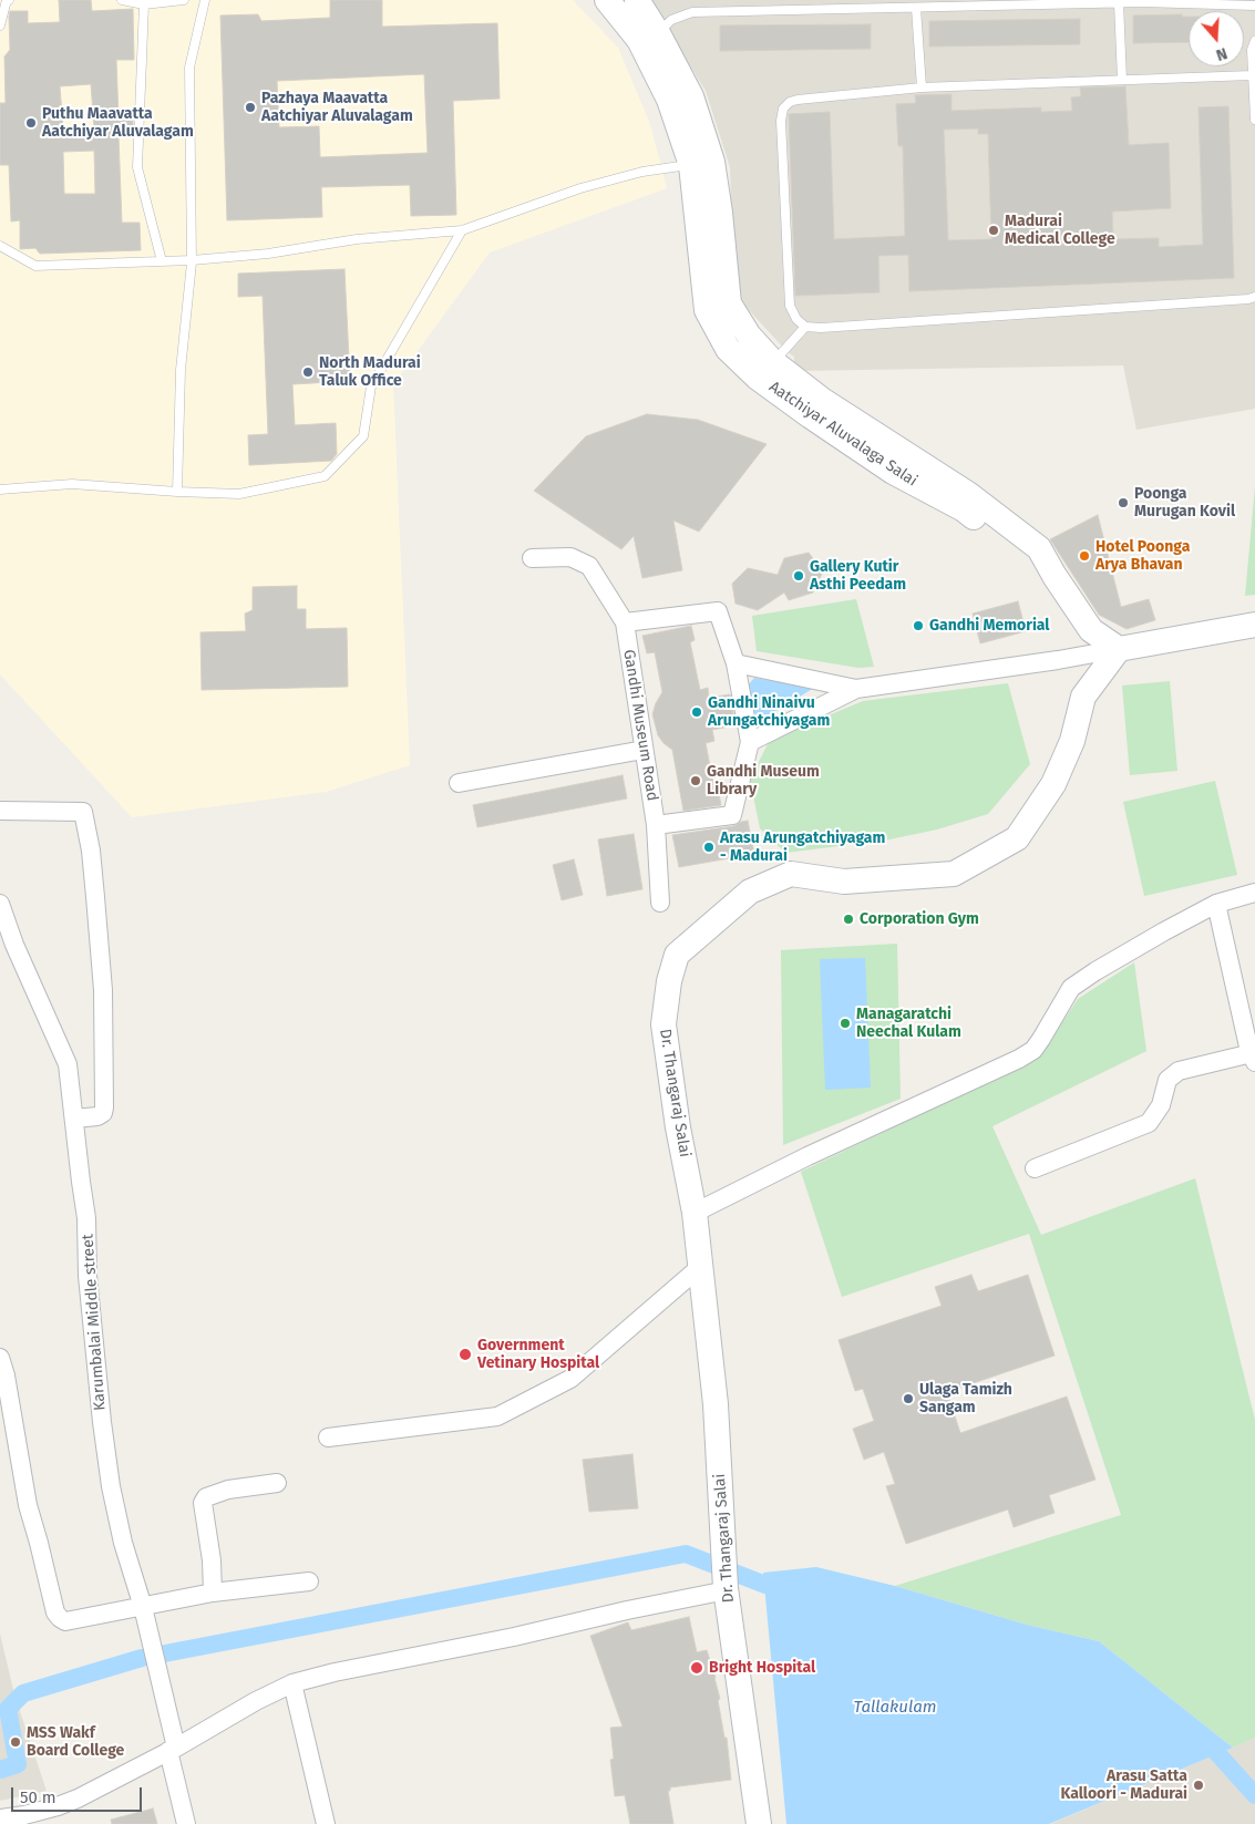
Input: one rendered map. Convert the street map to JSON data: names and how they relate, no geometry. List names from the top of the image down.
{
  "streets": {
    "street": [
      "Aatchiyar Aluvalaga Salai",
      "Gandhi Museum Road",
      "Dr. Thangaraj Salai",
      "Karumbalai Middle street"
    ]
  },
  "crossings": [
    ["Aatchiyar Aluvalaga Salai", "Dr. Thangaraj Salai"]
  ],
  "water": ["Tallakulam"],
  "places": [
    "Pazhaya Maavatta Aatchiyar Aluvalagam",
    "Puthu Maavatta Aatchiyar Aluvalagam",
    "Madurai Medical College",
    "North Madurai Taluk Office",
    "Poonga Murugan Kovil",
    "Hotel Poonga Arya Bhavan",
    "Gallery Kutir Asthi Peedam",
    "Gandhi Memorial",
    "Gandhi Ninaivu Arungatchiyagam",
    "Gandhi Museum Library",
    "Arasu Arungatchiyagam - Madurai",
    "Corporation Gym",
    "Managaratchi Neechal Kulam",
    "Government Vetinary Hospital",
    "Ulaga Tamizh Sangam",
    "Bright Hospital",
    "MSS Wakf Board College",
    "Arasu Satta Kalloori - Madurai"
  ],
  "scale_bar": "50 m",
  "north": "bottom"
}
